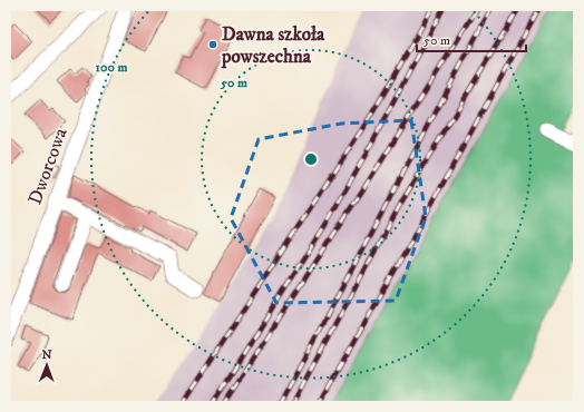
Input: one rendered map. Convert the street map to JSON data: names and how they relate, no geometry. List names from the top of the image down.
{
  "streets": {
    "street": ["Dworcowa"]
  },
  "places": ["Dawna szkoła powszechna"],
  "scale_bar": "50 m",
  "north": "top",
  "rings": ["100 m", "50 m"]
}
